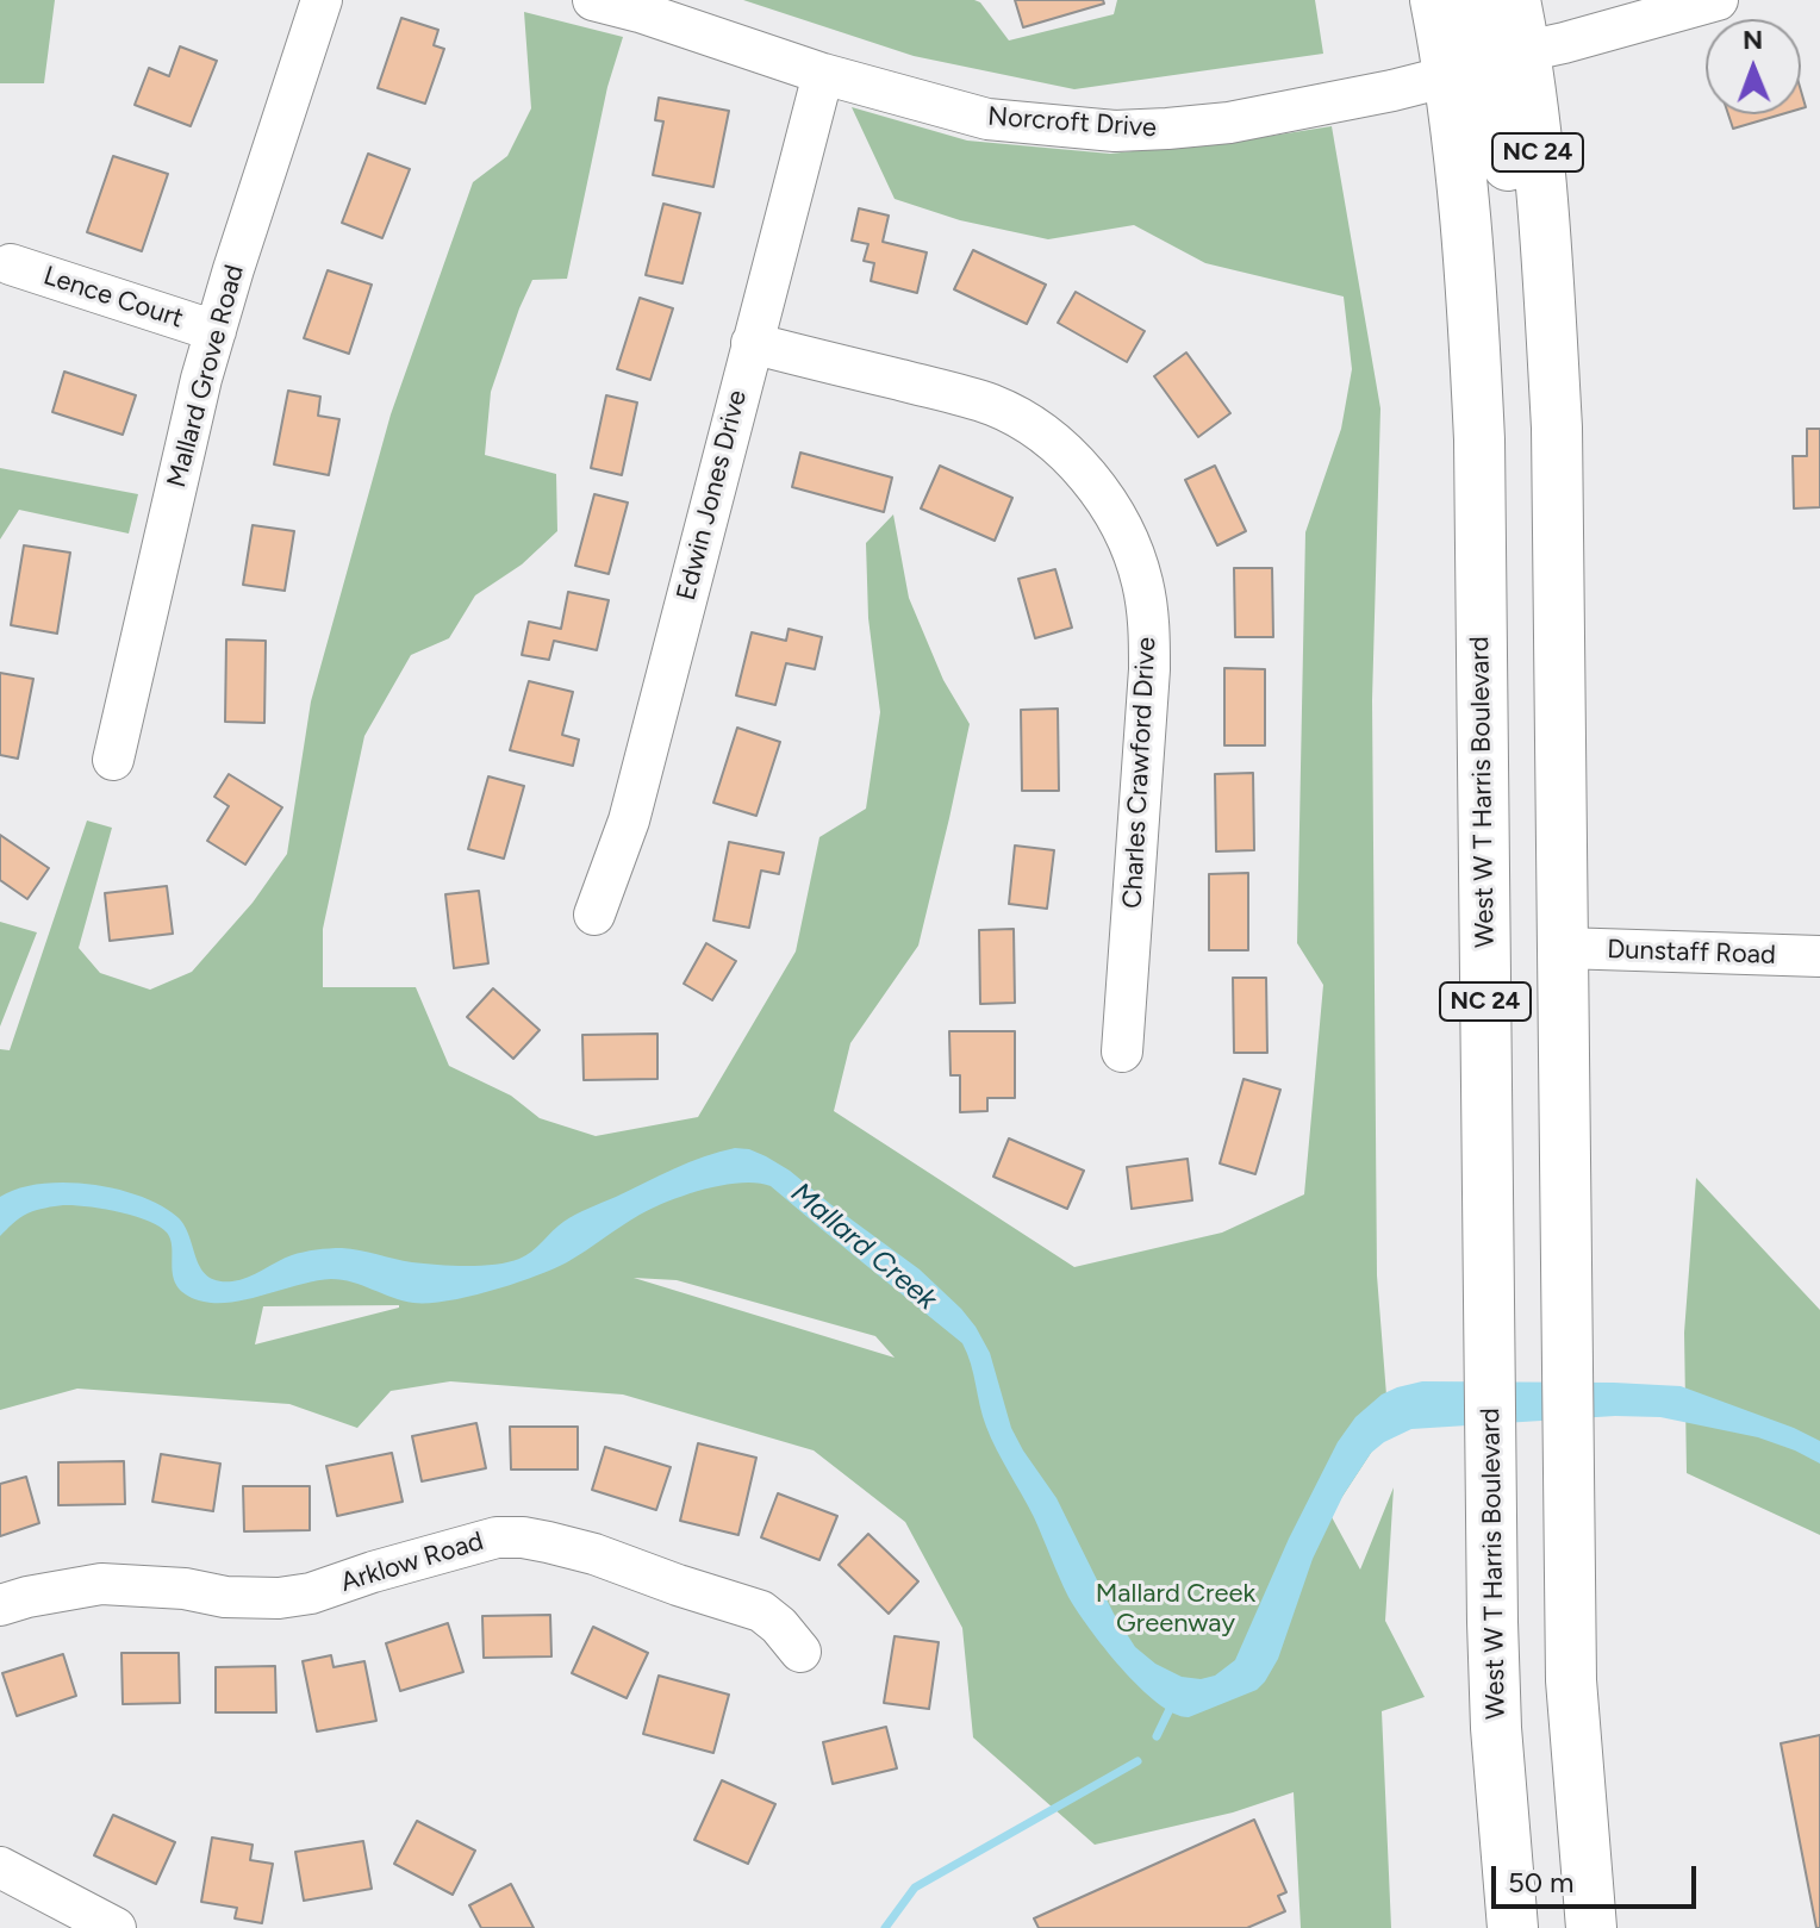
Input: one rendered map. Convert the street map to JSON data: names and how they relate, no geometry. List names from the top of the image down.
{
  "streets": {
    "main road": ["NC 24", "West W T Harris Boulevard"],
    "street": [
      "Norcroft Drive",
      "Lence Court",
      "Mallard Grove Road",
      "Edwin Jones Drive",
      "Charles Crawford Drive",
      "Dunstaff Road",
      "Arklow Road"
    ]
  },
  "crossings": [
    ["Norcroft Drive", "Edwin Jones Drive"],
    ["Norcroft Drive", "West W T Harris Boulevard"],
    ["NC 24", "Dunstaff Road"],
    ["Lence Court", "Mallard Grove Road"],
    ["Edwin Jones Drive", "Charles Crawford Drive"]
  ],
  "water": ["Mallard Creek"],
  "parks": ["Mallard Creek Greenway"],
  "scale_bar": "50 m",
  "north": "top"
}
